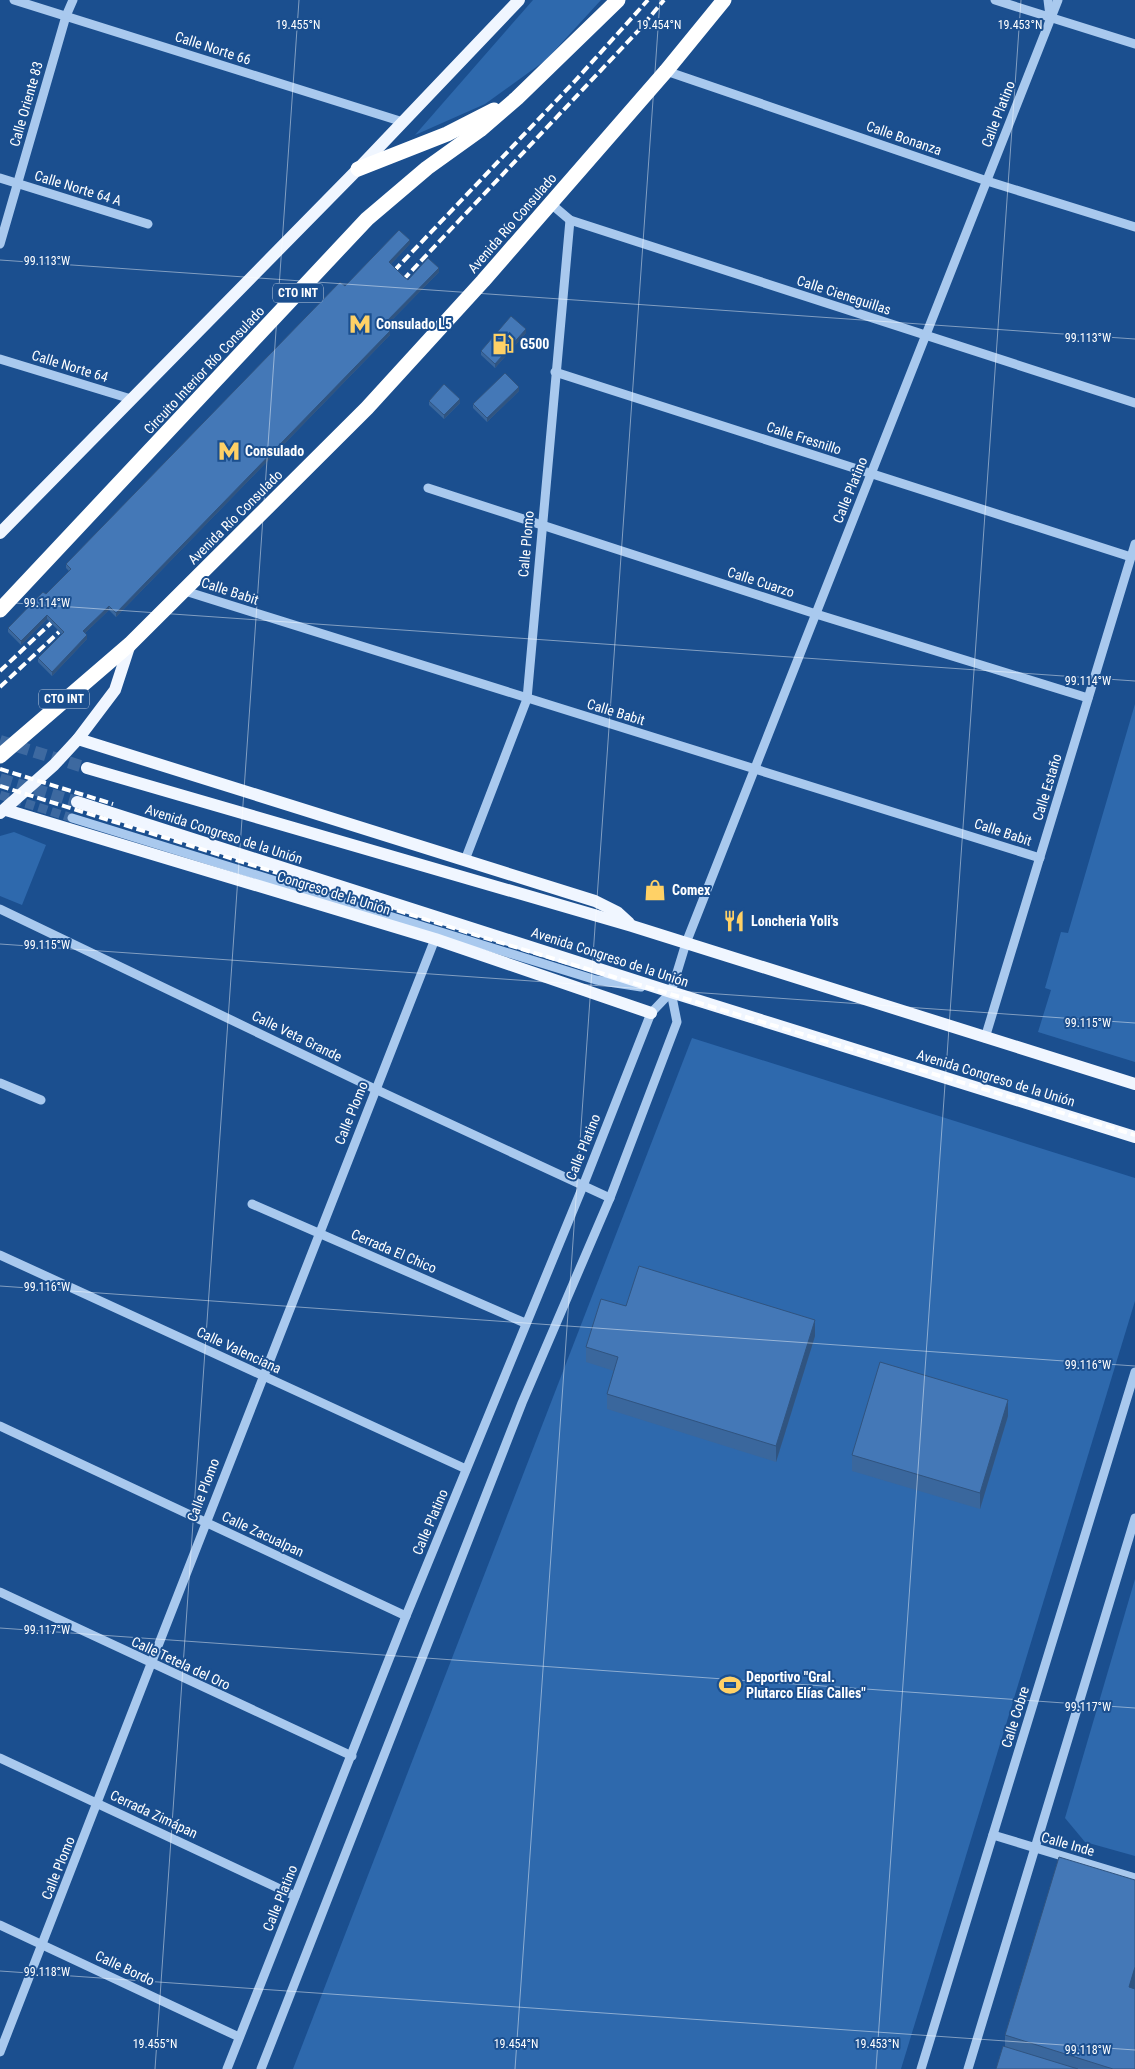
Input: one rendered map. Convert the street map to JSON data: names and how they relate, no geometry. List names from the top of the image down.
{
  "streets": {
    "highway": ["Avenida Río Consulado", "CTO INT", "Circuito Interior Río Consulado"],
    "main road": ["Avenida Congreso de la Unión", "Congreso de la Unión"],
    "street": [
      "Calle Norte 66",
      "Calle Oriente 83",
      "Calle Platino",
      "Calle Bonanza",
      "Calle Norte 64 A",
      "Calle Cieneguillas",
      "Calle Norte 64",
      "Calle Fresnillo",
      "Calle Plomo",
      "Calle Cuarzo",
      "Calle Babit",
      "Calle Estaño",
      "Calle Veta Grande",
      "Cerrada El Chico",
      "Calle Valenciana",
      "Calle Zacualpan",
      "Calle Tetela del Oro",
      "Calle Cobre",
      "Cerrada Zimápan",
      "Calle Inde",
      "Calle Bordo"
    ]
  },
  "crossings": [
    ["Calle Norte 66", "Calle Oriente 83"],
    ["Calle Norte 66", "CTO INT"],
    ["Calle Oriente 83", "Calle Norte 64 A"],
    ["Calle Platino", "Calle Bonanza"],
    ["Calle Platino", "Calle Cieneguillas"],
    ["Calle Platino", "Calle Fresnillo"],
    ["Calle Platino", "Calle Cuarzo"],
    ["Calle Platino", "Calle Babit"],
    ["Calle Platino", "Avenida Congreso de la Unión"],
    ["Calle Platino", "Congreso de la Unión"],
    ["Calle Platino", "Calle Veta Grande"],
    ["Calle Platino", "Cerrada El Chico"],
    ["Calle Platino", "Calle Valenciana"],
    ["Calle Platino", "Calle Zacualpan"],
    ["Calle Platino", "Calle Tetela del Oro"],
    ["Calle Platino", "Cerrada Zimápan"],
    ["Calle Platino", "Calle Bordo"],
    ["Calle Bonanza", "Avenida Río Consulado"],
    ["Avenida Río Consulado", "CTO INT"],
    ["Avenida Río Consulado", "Calle Cieneguillas"],
    ["Avenida Río Consulado", "Calle Babit"],
    ["Avenida Río Consulado", "Congreso de la Unión"],
    ["CTO INT", "Calle Norte 64"],
    ["Calle Cieneguillas", "Calle Plomo"],
    ["Calle Fresnillo", "Calle Plomo"],
    ["Calle Fresnillo", "Calle Estaño"],
    ["Calle Plomo", "Calle Cuarzo"],
    ["Calle Plomo", "Calle Babit"],
    ["Calle Plomo", "Congreso de la Unión"],
    ["Calle Plomo", "Calle Veta Grande"],
    ["Calle Plomo", "Cerrada El Chico"],
    ["Calle Plomo", "Calle Valenciana"],
    ["Calle Plomo", "Calle Zacualpan"],
    ["Calle Plomo", "Calle Tetela del Oro"],
    ["Calle Plomo", "Cerrada Zimápan"],
    ["Calle Plomo", "Calle Bordo"],
    ["Calle Cuarzo", "Calle Estaño"],
    ["Calle Babit", "Calle Estaño"],
    ["Calle Estaño", "Avenida Congreso de la Unión"],
    ["Calle Cobre", "Calle Inde"]
  ],
  "places": {
    "metro station": ["Consulado L5", "Consulado"],
    "fuel station": ["G500"],
    "shop": ["Comex"],
    "restaurant": ["Loncheria Yoli's"],
    "sports": ["Deportivo \"Gral. Plutarco Elías Calles\""]
  },
  "coordinates": [
    "19.455°N",
    "19.454°N",
    "19.453°N",
    "99.113°W",
    "99.114°W",
    "99.115°W",
    "99.116°W",
    "99.117°W",
    "99.118°W"
  ]
}
